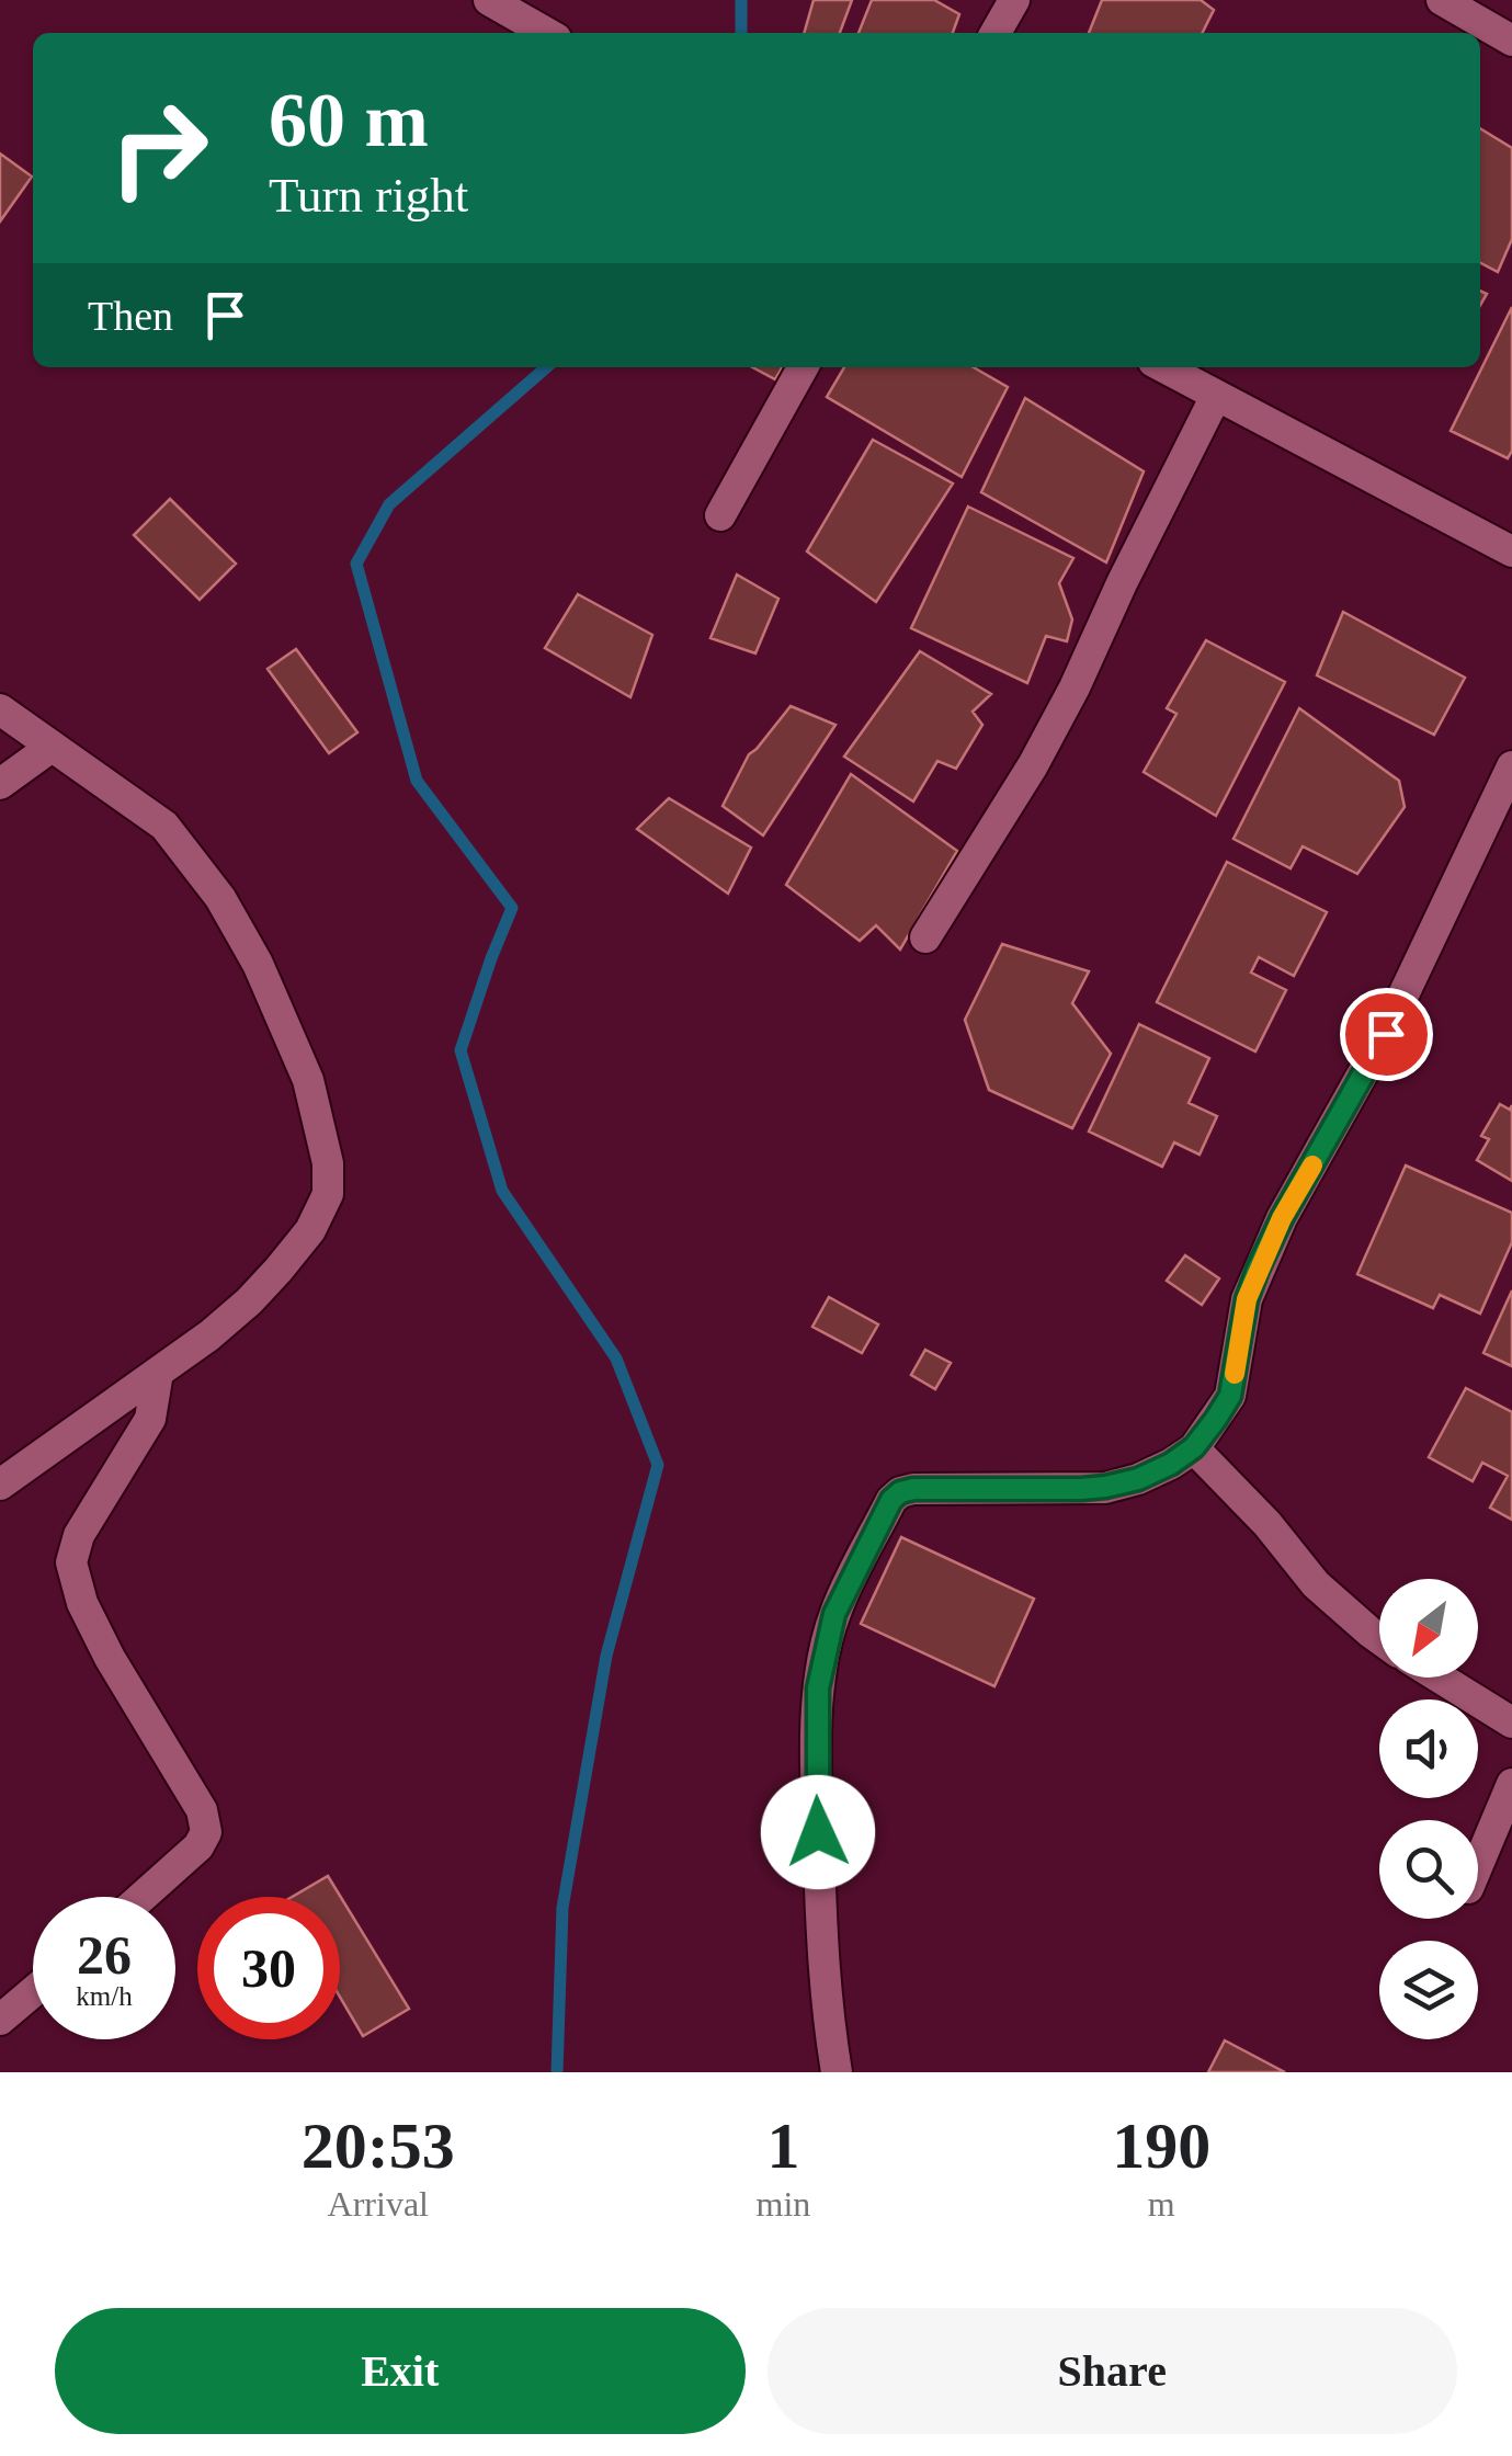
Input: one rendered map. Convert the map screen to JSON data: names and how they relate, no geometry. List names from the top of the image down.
{
  "north": "bottom left",
  "page": {
    "turn": ["60 m", "Turn right"],
    "then": "Then",
    "speed": "26 km/h",
    "limit": "30",
    "eta": [
      "20:53",
      "Arrival",
      "1",
      "min",
      "190",
      "m"
    ],
    "buttons": ["Exit", "Share"]
  }
}
